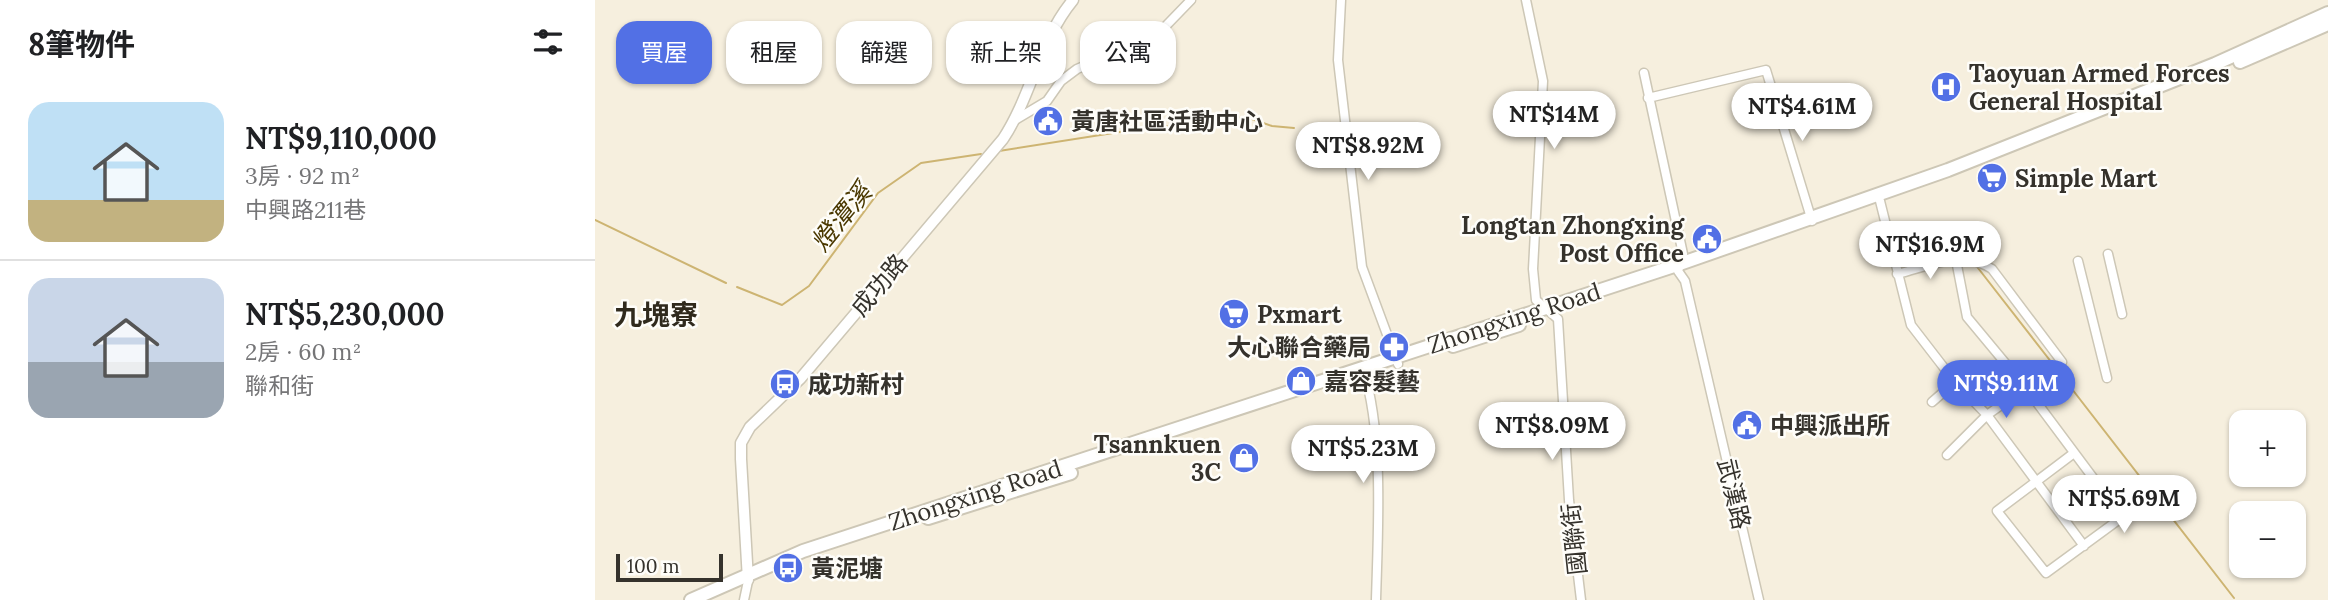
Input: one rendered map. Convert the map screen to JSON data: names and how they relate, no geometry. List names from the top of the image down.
{
  "streets": {
    "main road": ["Zhongxing Road"],
    "street": ["成功路", "武漢路", "國聯街"]
  },
  "crossings": [
    ["成功路", "Zhongxing Road"],
    ["Zhongxing Road", "武漢路"],
    ["Zhongxing Road", "國聯街"]
  ],
  "districts": ["九塊寮"],
  "water": ["燈潭溪"],
  "places": {
    "hospital": ["Taoyuan Armed Forces General Hospital"],
    "public building": ["黃唐社區活動中心", "Longtan Zhongxing Post Office", "中興派出所"],
    "supermarket": ["Simple Mart", "Pxmart"],
    "pharmacy": ["大心聯合藥局"],
    "shop": ["嘉容髮藝", "Tsannkuen 3C"],
    "bus stop": ["成功新村", "黃泥塘"]
  },
  "scale_bar": "100 m",
  "page": {
    "heading": "8筆物件",
    "chip": [
      "買屋",
      "租屋",
      "篩選",
      "新上架",
      "公寓"
    ],
    "price": [
      "NT$4.61M",
      "NT$14M",
      "NT$8.92M",
      "NT$16.9M",
      "NT$9.11M",
      "NT$8.09M",
      "NT$5.23M",
      "NT$5.69M"
    ],
    "list": [
      {
        "name": "NT$9,110,000",
        "note": "3房 · 92 m² · 中興路211巷"
      },
      {
        "name": "NT$5,230,000",
        "note": "2房 · 60 m² · 聯和街"
      }
    ],
    "map_buttons": ["+", "−"],
    "scale": "100 m"
  }
}
